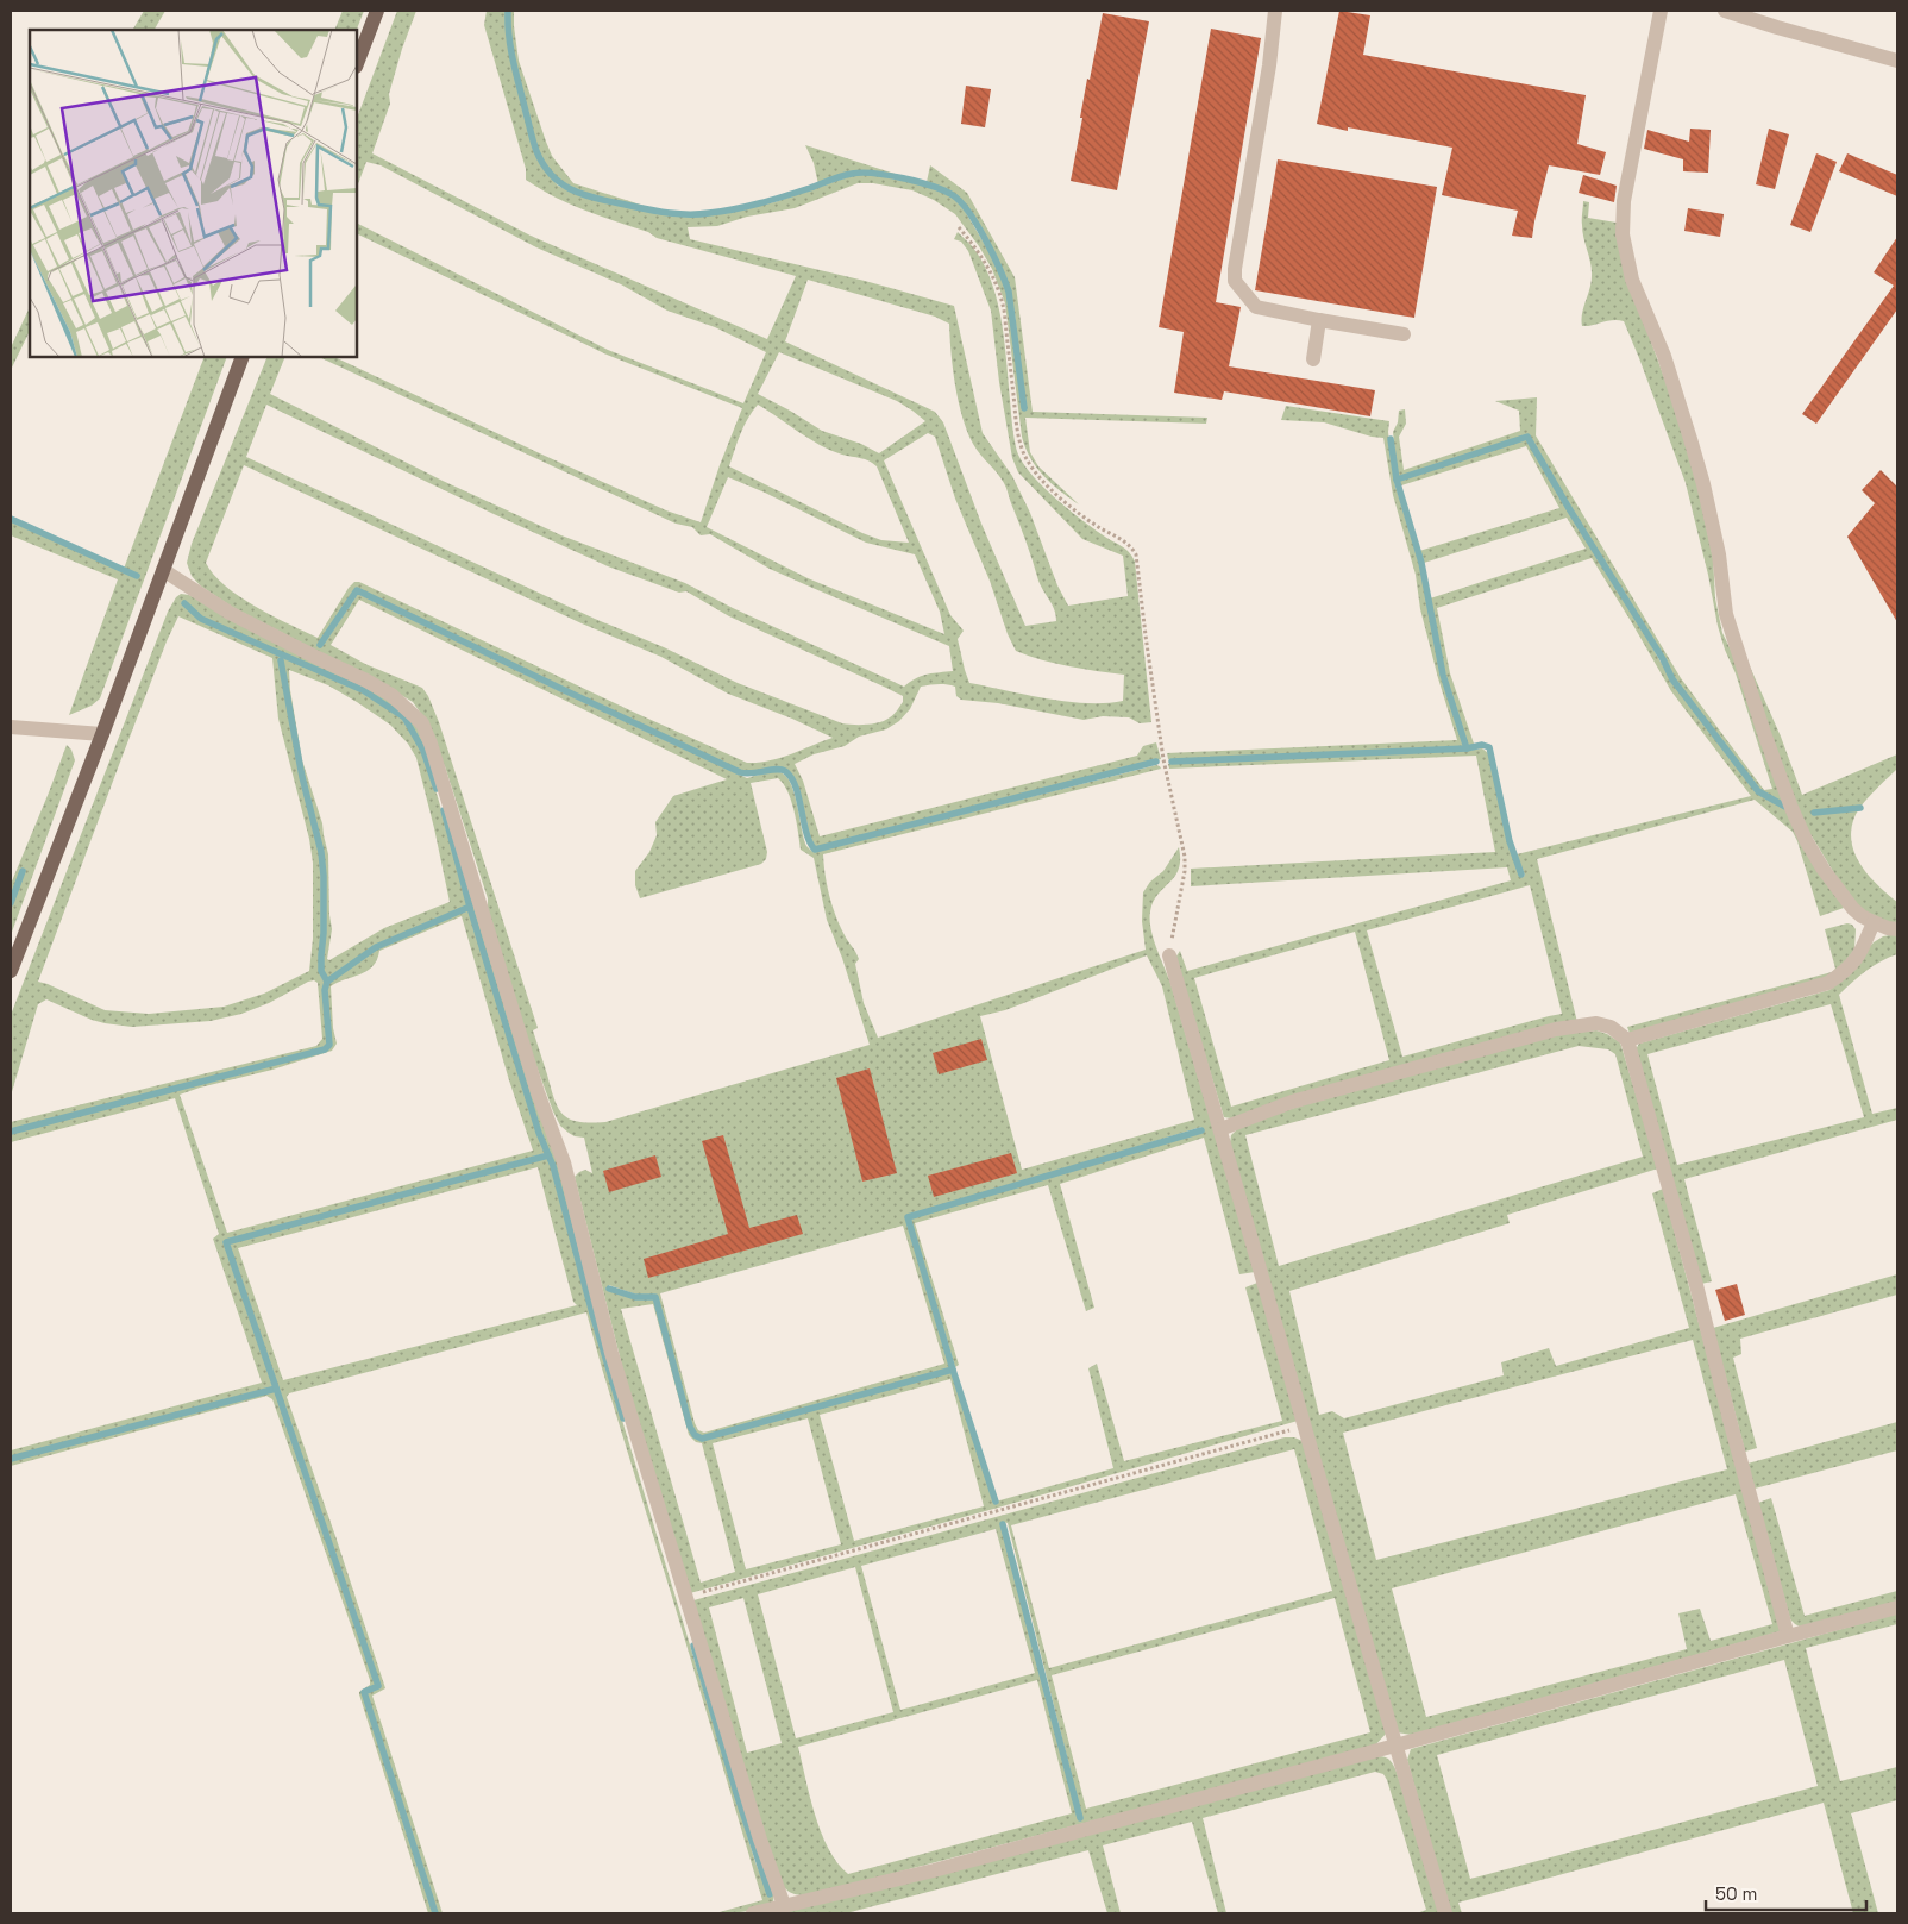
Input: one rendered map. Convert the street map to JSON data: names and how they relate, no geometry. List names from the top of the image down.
{
  "scale_bar": "50 m"
}
